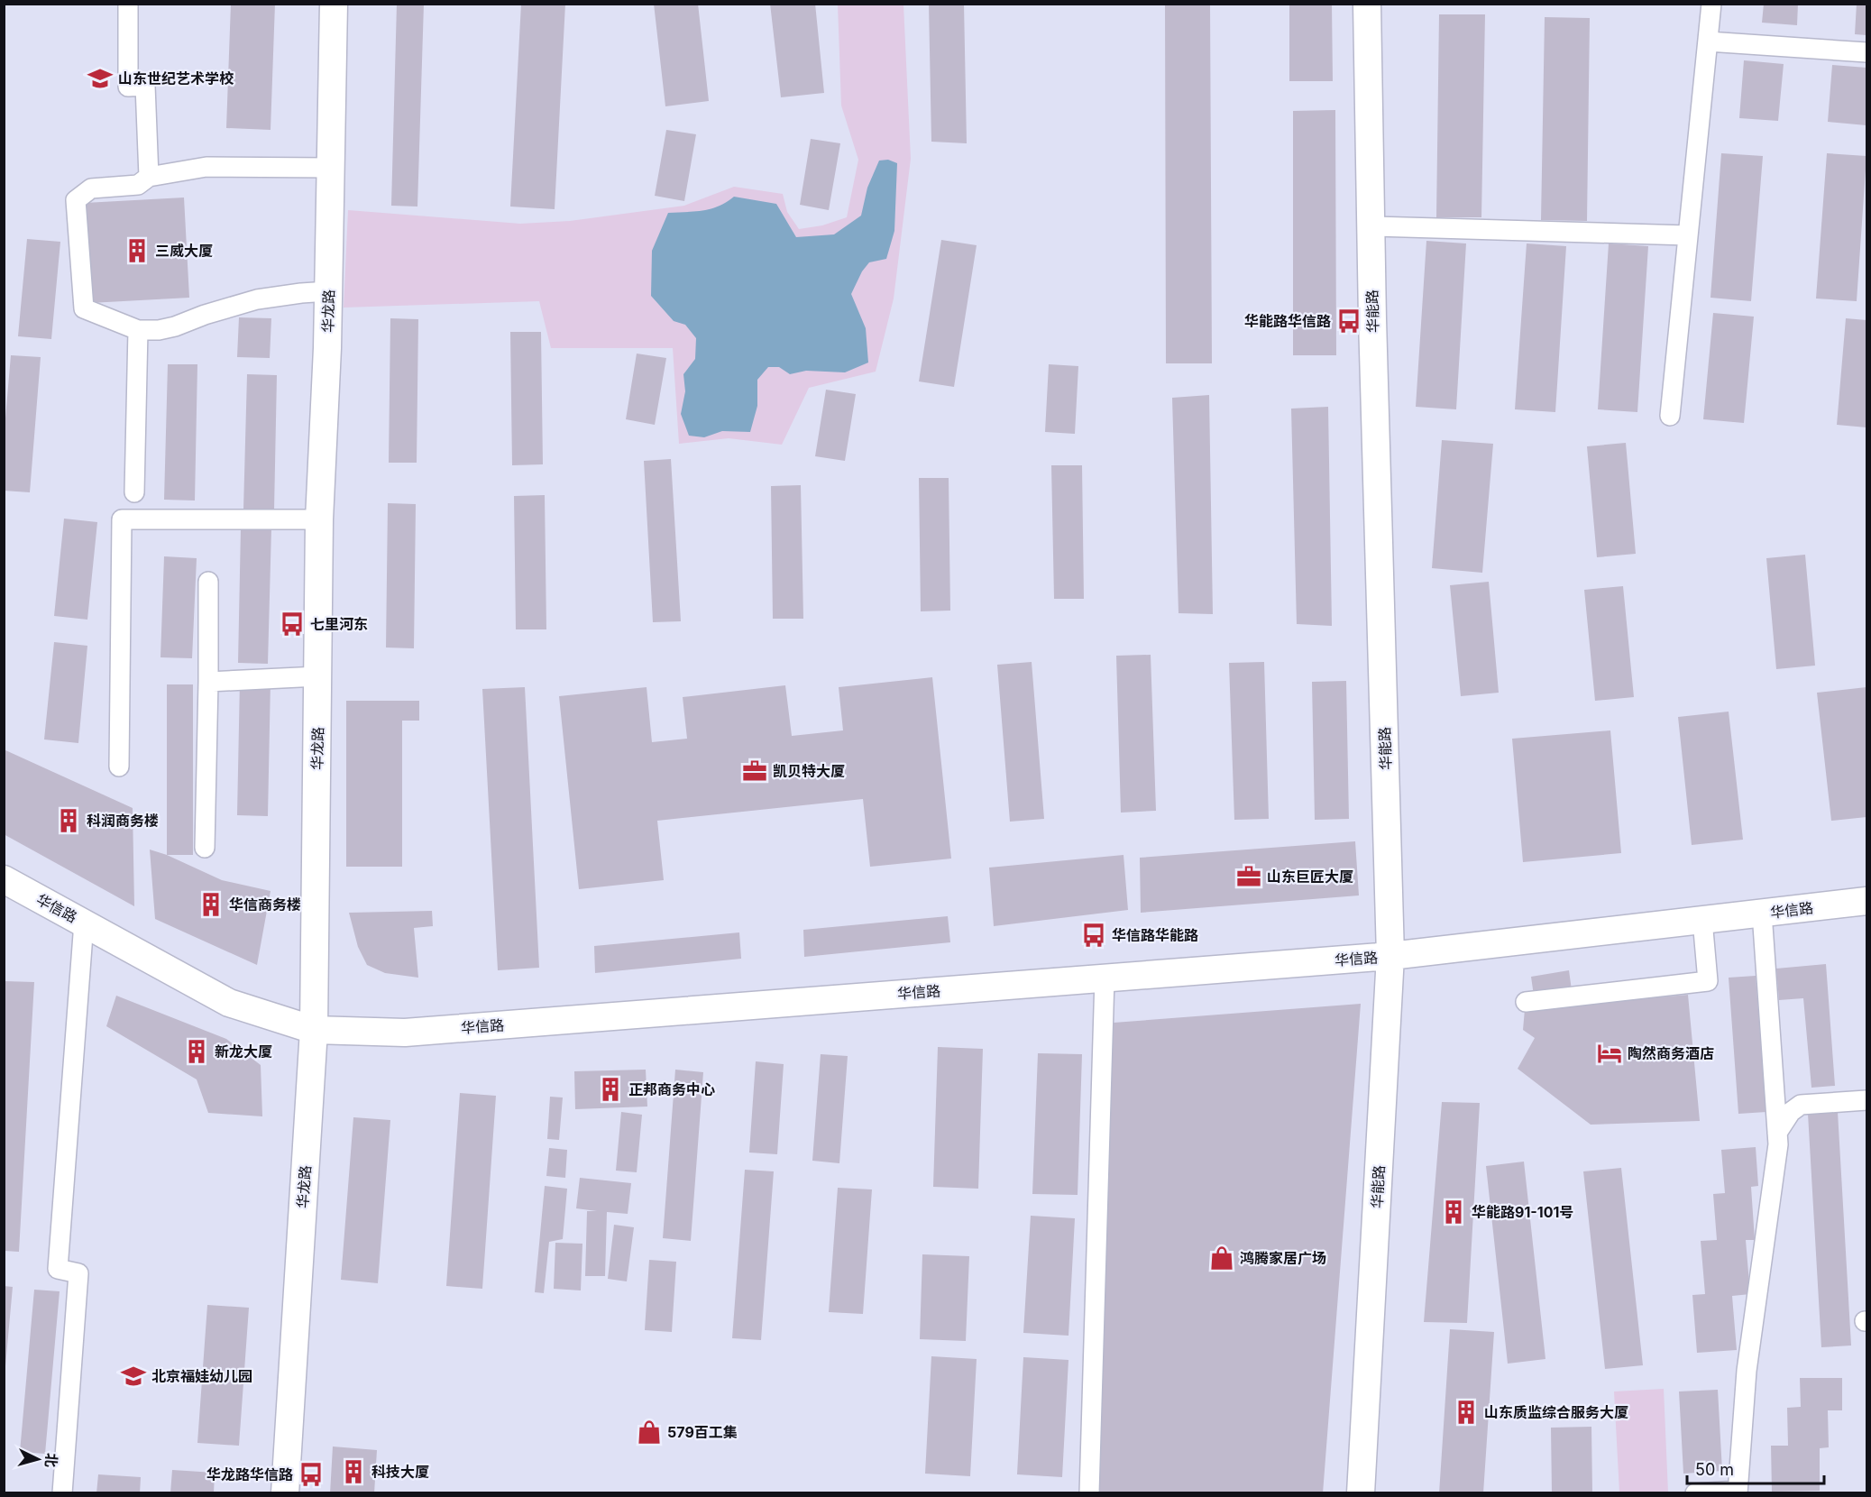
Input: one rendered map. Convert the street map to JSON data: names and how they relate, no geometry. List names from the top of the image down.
{
  "streets": {
    "main road": ["华龙路", "华能路", "华信路"]
  },
  "crossings": [
    ["华龙路", "华信路"],
    ["华能路", "华信路"]
  ],
  "places": {
    "school or university": ["山东世纪艺术学校", "北京福娃幼儿园"],
    "building": [
      "三威大厦",
      "科润商务楼",
      "华信商务楼",
      "新龙大厦",
      "正邦商务中心",
      "华能路91-101号",
      "山东质监综合服务大厦",
      "科技大厦"
    ],
    "bus stop": [
      "华能路华信路",
      "七里河东",
      "华信路华能路",
      "华龙路华信路"
    ],
    "office": ["凯贝特大厦", "山东巨匠大厦"],
    "hotel": ["陶然商务酒店"],
    "shop": ["鸿腾家居广场", "579百工集"]
  },
  "scale_bar": "50 m",
  "north": "right"
}
